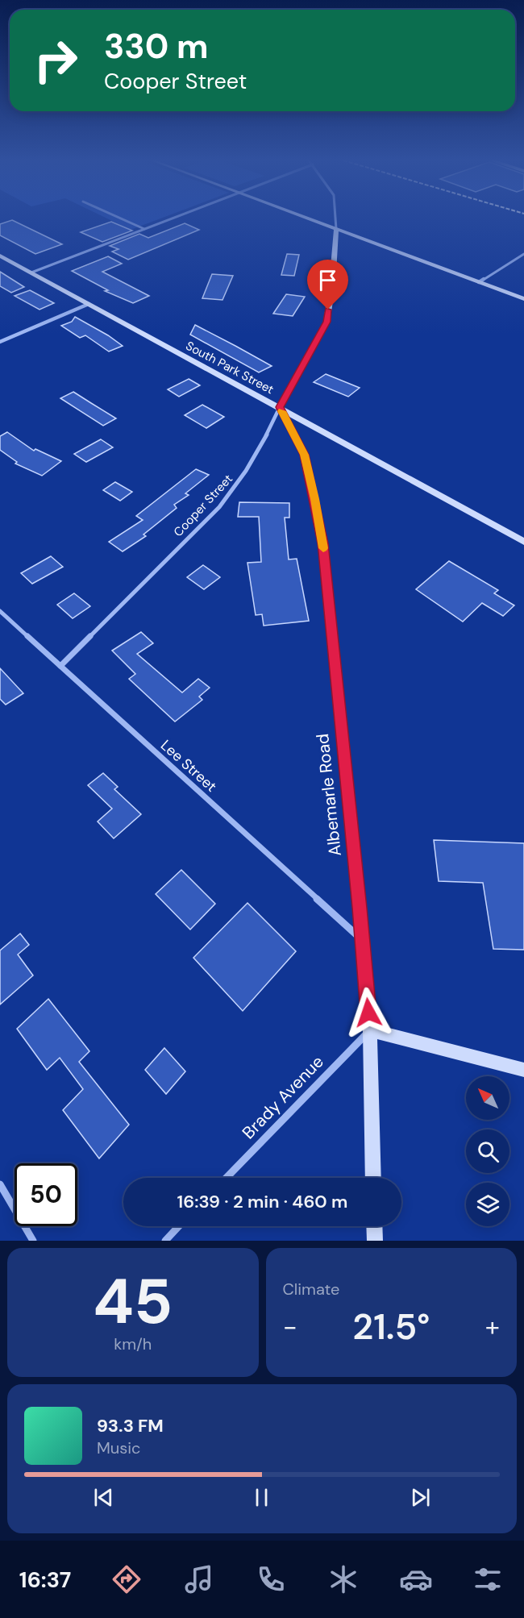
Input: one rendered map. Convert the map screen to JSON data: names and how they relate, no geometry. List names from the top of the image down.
{
  "streets": {
    "main road": ["South Park Street", "Cooper Street", "Albemarle Road"],
    "street": ["Lee Street", "Brady Avenue"]
  },
  "crossings": [
    ["South Park Street", "Cooper Street"],
    ["South Park Street", "Albemarle Road"],
    ["Cooper Street", "Lee Street"],
    ["Cooper Street", "Albemarle Road"],
    ["Lee Street", "Albemarle Road"],
    ["Albemarle Road", "Brady Avenue"]
  ],
  "north": "top left",
  "page": {
    "turn": ["330 m", "Cooper Street"],
    "limit": "50",
    "trip": "16:39 · 2 min · 460 m",
    "tile": [
      ["45", "km/h"],
      "Climate"
    ],
    "heat": ["−", "21.5°", "+"],
    "song": ["93.3 FM", "Music"],
    "tabs": "16:37"
  }
}
